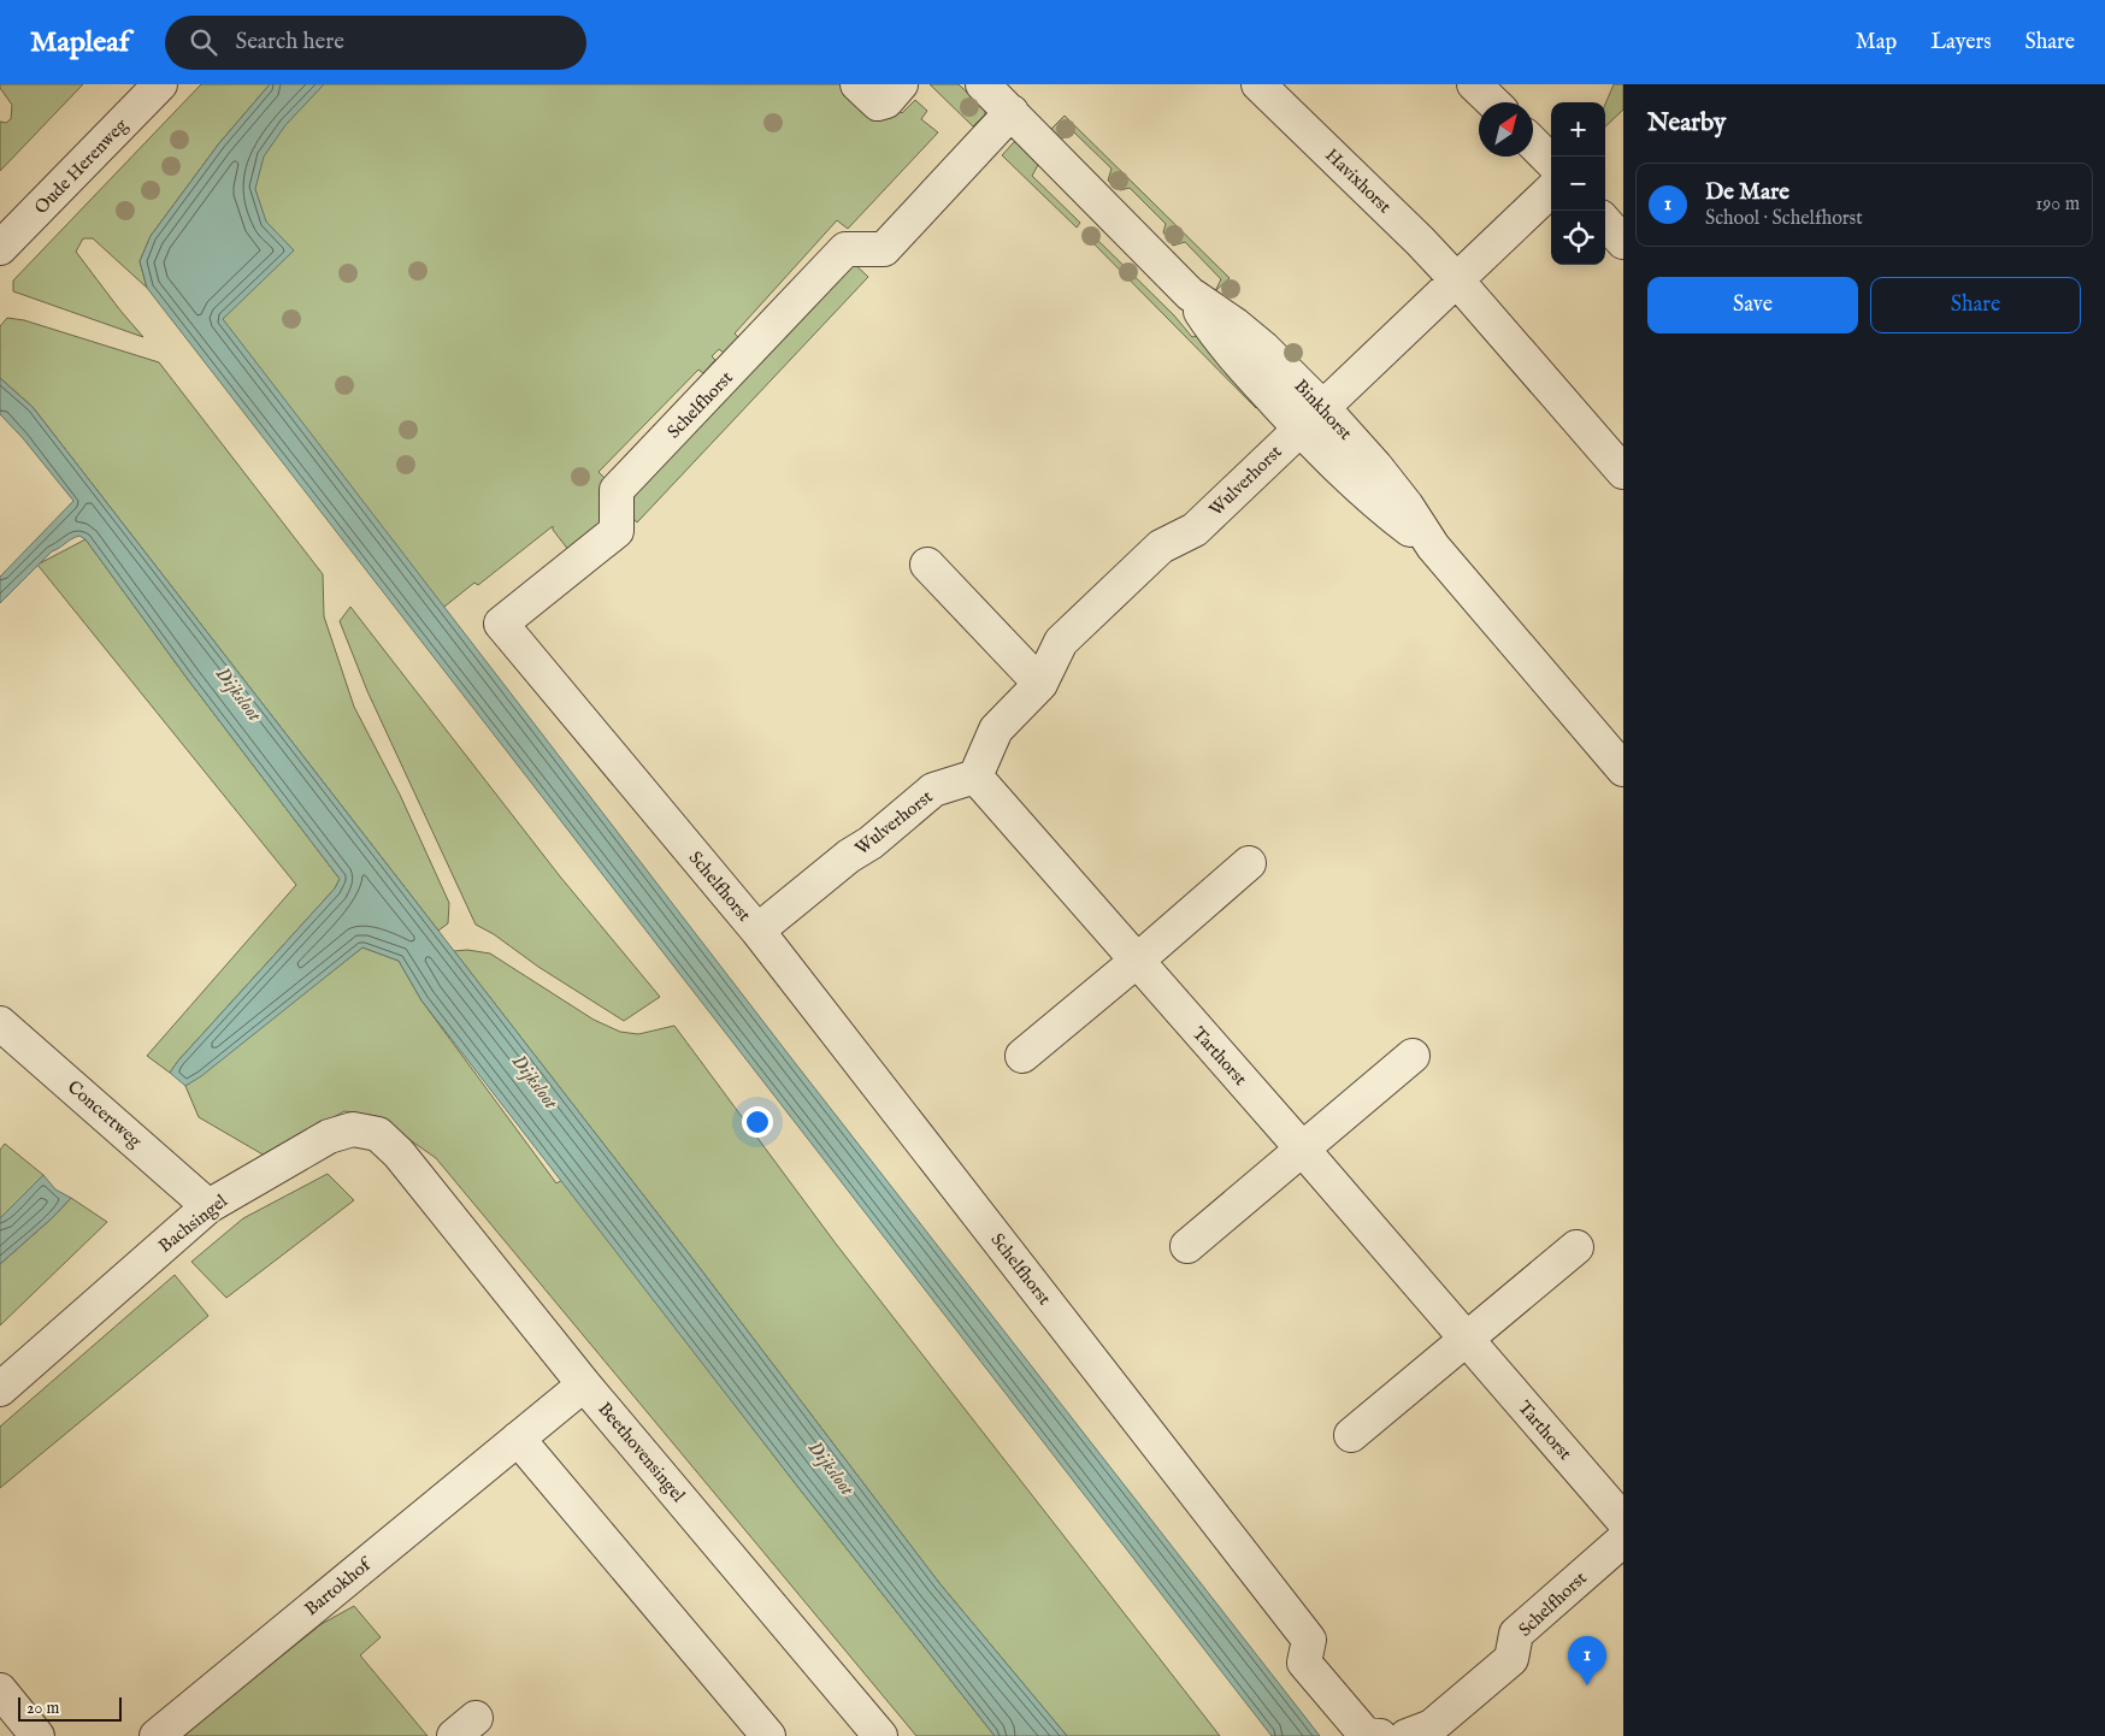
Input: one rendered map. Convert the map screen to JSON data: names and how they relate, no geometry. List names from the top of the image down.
{
  "streets": {
    "street": [
      "Oude Herenweg",
      "Havixhorst",
      "Schelfhorst",
      "Binkhorst",
      "Wulverhorst",
      "Tarthorst",
      "Concertweg",
      "Bachsingel",
      "Beethovensingel",
      "Bartokhof"
    ]
  },
  "crossings": [
    ["Schelfhorst", "Binkhorst"],
    ["Schelfhorst", "Wulverhorst"],
    ["Binkhorst", "Wulverhorst"],
    ["Wulverhorst", "Tarthorst"],
    ["Concertweg", "Bachsingel"],
    ["Bachsingel", "Beethovensingel"],
    ["Beethovensingel", "Bartokhof"]
  ],
  "water": ["Dijksloot"],
  "scale_bar": "20 m",
  "north": "top right",
  "page": {
    "header": "Mapleaf",
    "search": "Search here",
    "nav": ["Map", "Layers", "Share"],
    "heading": "Nearby",
    "map_buttons": ["+", "−"],
    "list": [
      {
        "mark": "1",
        "name": "De Mare",
        "note": "School · Schelfhorst",
        "value": "190 m"
      }
    ],
    "buttons": ["Save", "Share"],
    "pins": "1",
    "scale": "20 m"
  }
}
